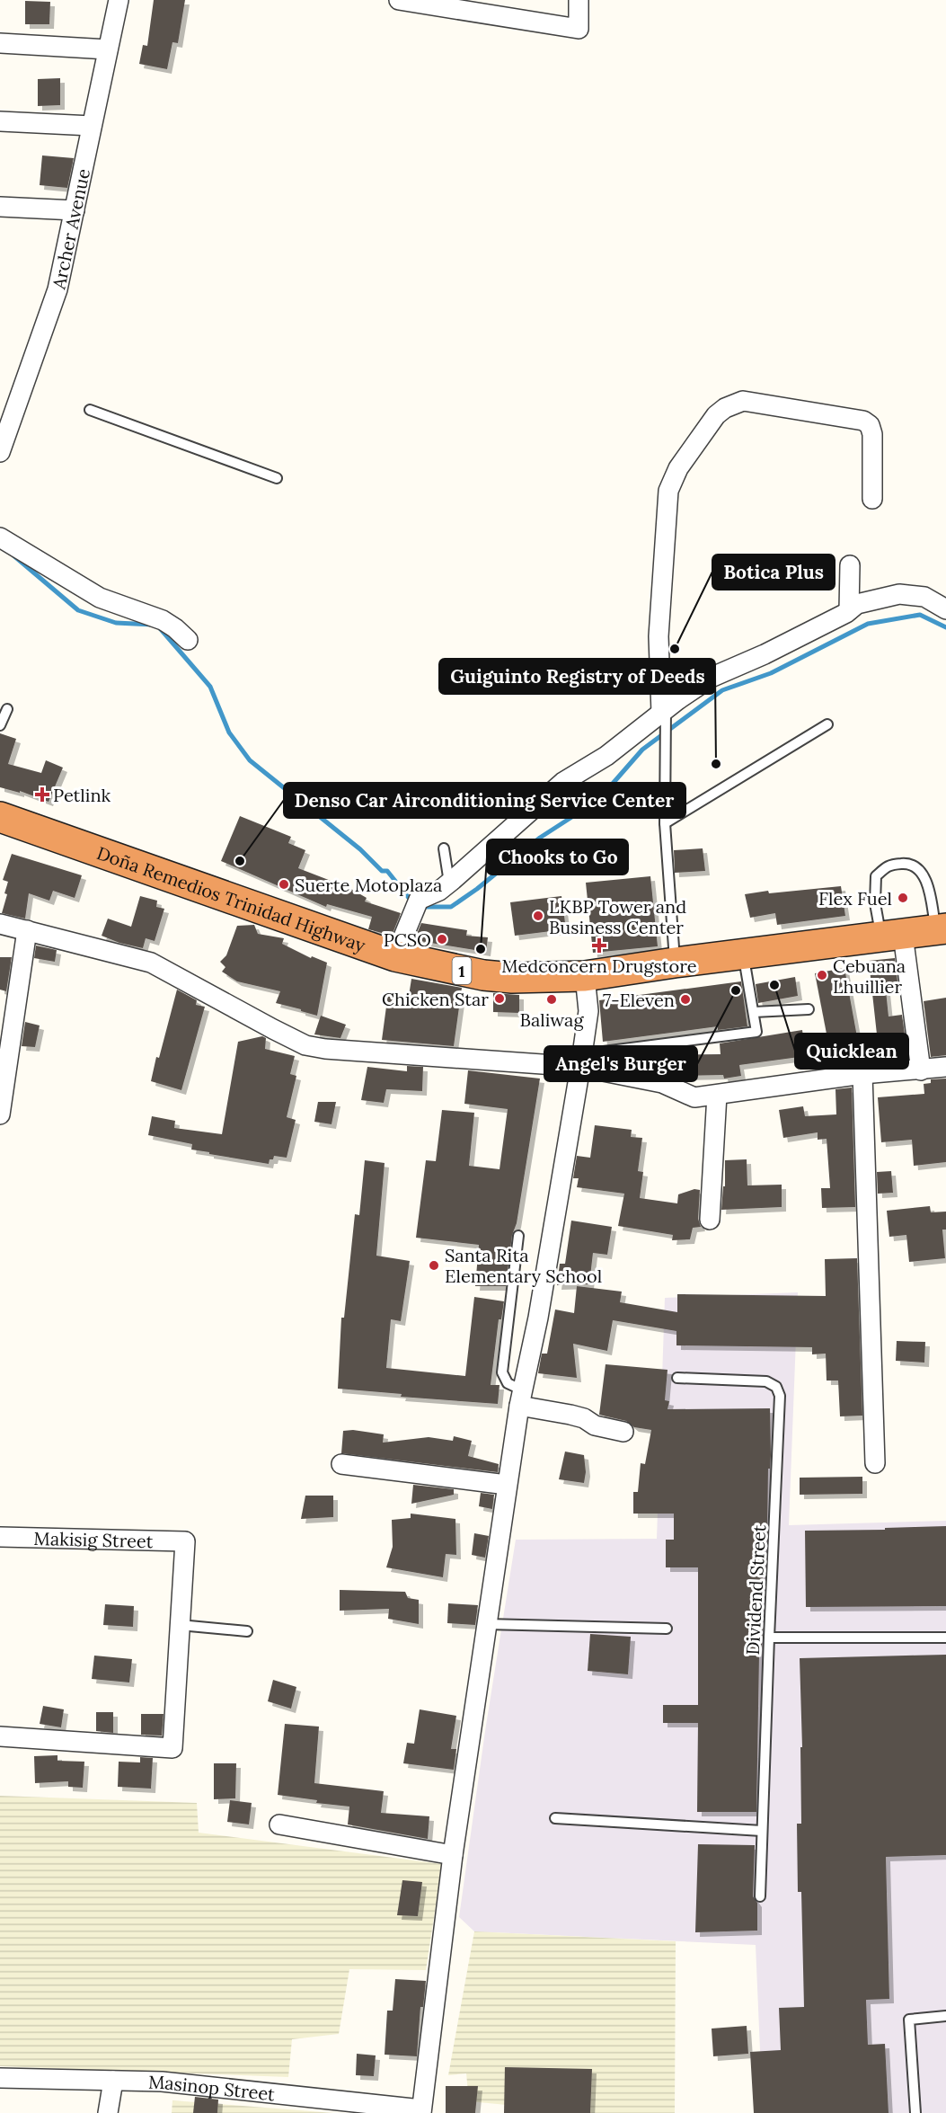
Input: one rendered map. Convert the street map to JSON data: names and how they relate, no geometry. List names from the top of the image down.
{
  "streets": {
    "highway": ["Doña Remedios Trinidad Highway", "1"],
    "street": ["Archer Avenue", "Makisig Street", "Masinop Street"],
    "lane": ["Dividend Street"]
  },
  "places": {
    "other": [
      "Botica Plus",
      "Guiguinto Registry of Deeds",
      "Denso Car Airconditioning Service Center",
      "Suerte Motoplaza",
      "Flex Fuel",
      "LKBP Tower and Business Center",
      "PCSO",
      "Chooks to Go",
      "Cebuana Lhuillier",
      "Quicklean",
      "Angel's Burger",
      "Chicken Star",
      "Baliwag",
      "7-Eleven",
      "Santa Rita Elementary School"
    ],
    "health": ["Petlink", "Medconcern Drugstore"]
  }
}
